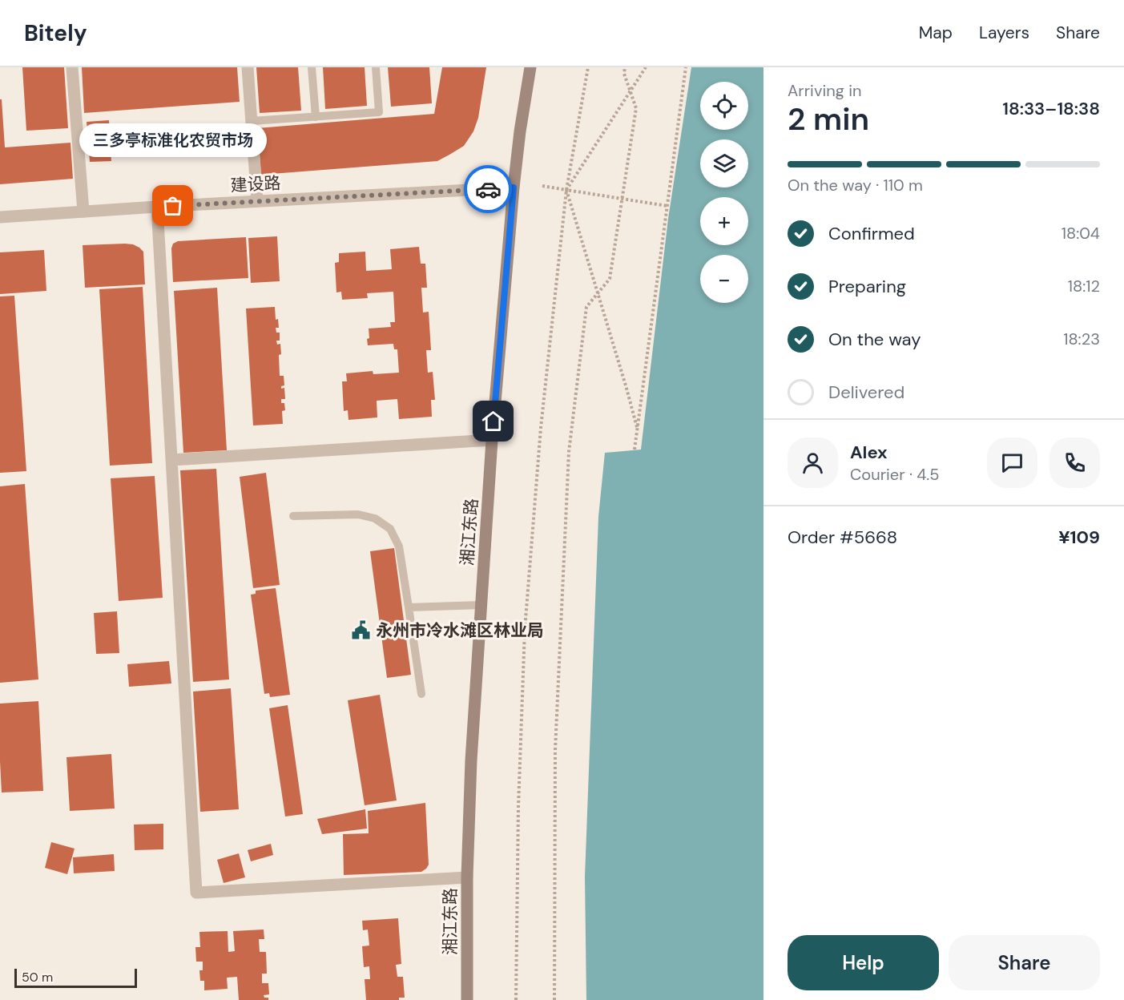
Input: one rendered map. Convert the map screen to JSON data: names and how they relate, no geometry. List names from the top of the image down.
{
  "streets": {
    "main road": ["湘江东路"],
    "street": ["建设路"]
  },
  "crossings": [
    ["建设路", "湘江东路"]
  ],
  "places": {
    "other": ["三多亭标准化农贸市场"],
    "public building": ["永州市冷水滩区林业局"]
  },
  "scale_bar": "50 m",
  "page": {
    "header": "Bitely",
    "nav": ["Map", "Layers", "Share"],
    "heading": ["2 min", "Arriving in", "18:33–18:38"],
    "panel": [
      "Alex",
      "Courier · 4.5",
      "Order #5668",
      "¥109"
    ],
    "map_buttons": ["+", "−"],
    "bubble": "三多亭标准化农贸市场",
    "bar": "On the way · 110 m",
    "list": [
      ["Confirmed", "18:04"],
      ["Preparing", "18:12"],
      ["On the way", "18:23"],
      "Delivered"
    ],
    "buttons": ["Help", "Share"],
    "scale": "50 m"
  }
}
